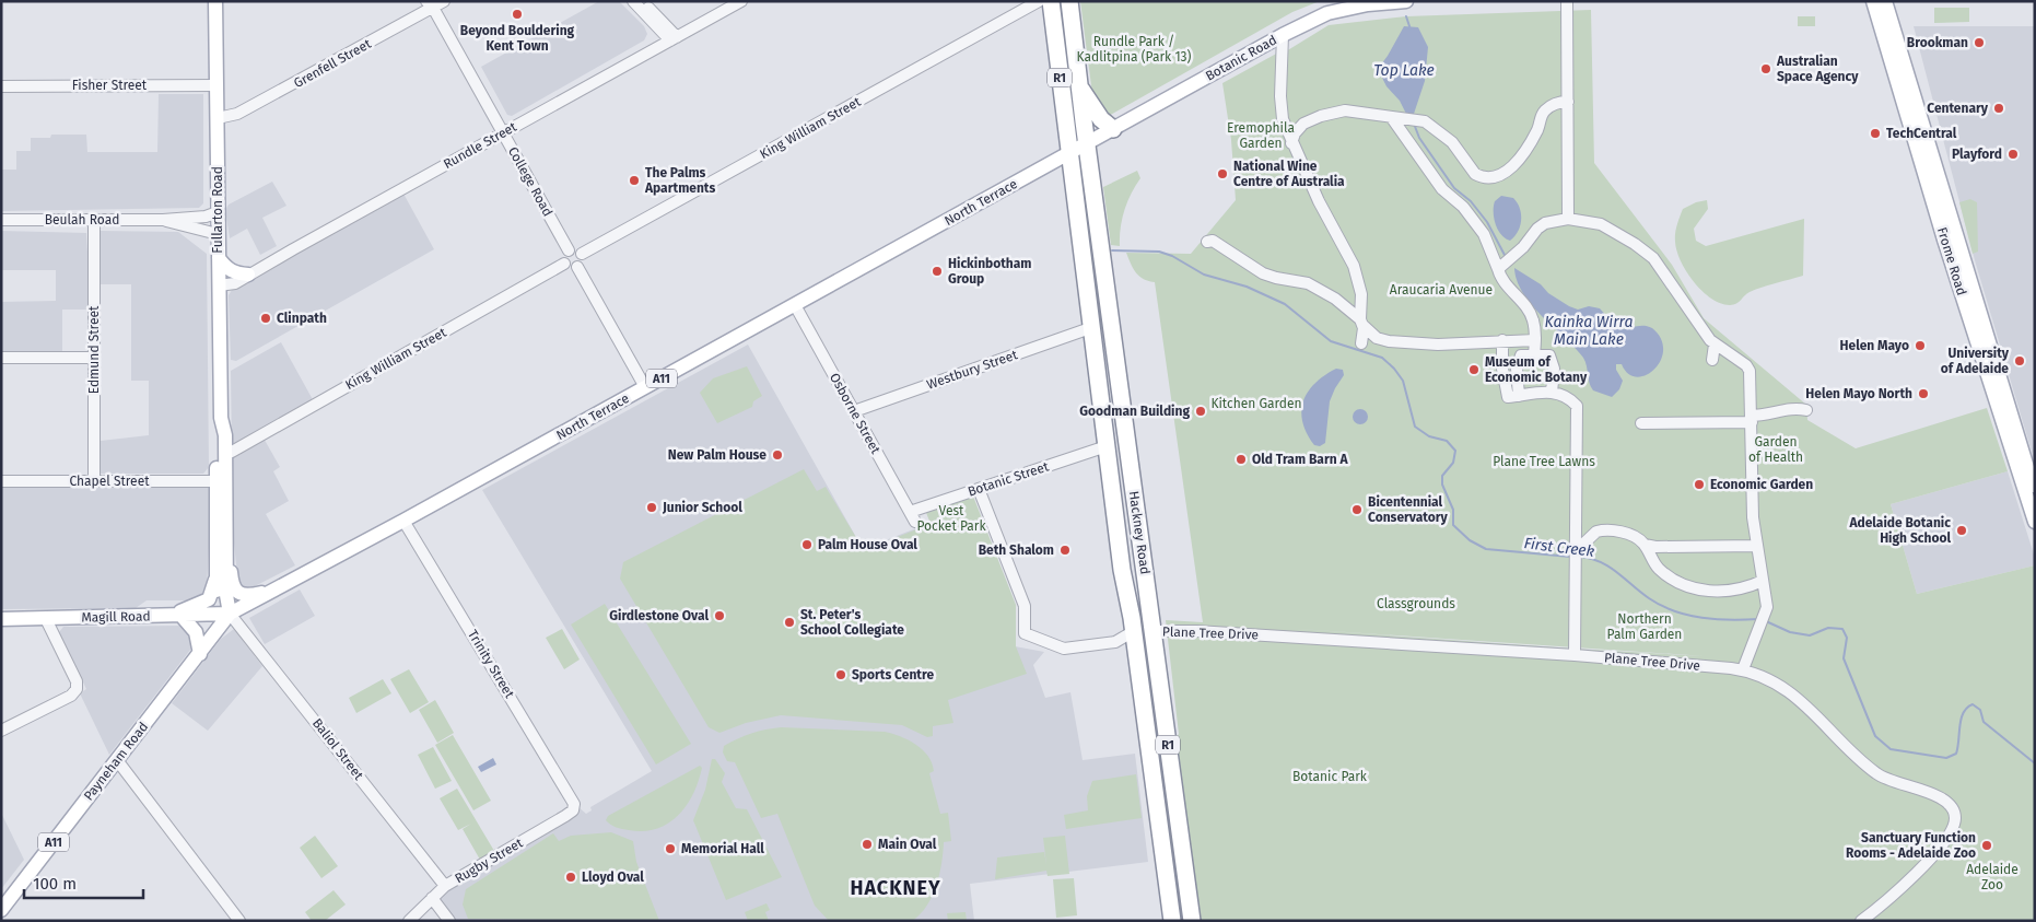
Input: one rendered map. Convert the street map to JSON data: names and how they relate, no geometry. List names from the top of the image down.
{
  "streets": {
    "highway": ["R1", "Hackney Road"],
    "main road": [
      "Botanic Road",
      "North Terrace",
      "Fullarton Road",
      "Frome Road",
      "A11",
      "Magill Road",
      "Payneham Road"
    ],
    "street": [
      "Grenfell Street",
      "Fisher Street",
      "King William Street",
      "Rundle Street",
      "College Road",
      "Beulah Road",
      "Edmund Street",
      "Westbury Street",
      "Osborne Street",
      "Botanic Street",
      "Chapel Street",
      "Plane Tree Drive",
      "Trinity Street",
      "Baliol Street",
      "Rugby Street"
    ]
  },
  "crossings": [
    ["Botanic Road", "R1"],
    ["Botanic Road", "A11"],
    ["Botanic Road", "Hackney Road"],
    ["Grenfell Street", "College Road"],
    ["Grenfell Street", "Fullarton Road"],
    ["R1", "North Terrace"],
    ["R1", "A11"],
    ["R1", "Hackney Road"],
    ["Fisher Street", "Fullarton Road"],
    ["King William Street", "College Road"],
    ["King William Street", "Fullarton Road"],
    ["Rundle Street", "College Road"],
    ["Rundle Street", "Fullarton Road"],
    ["North Terrace", "Fullarton Road"],
    ["North Terrace", "A11"],
    ["North Terrace", "Osborne Street"],
    ["North Terrace", "Hackney Road"],
    ["North Terrace", "Magill Road"],
    ["North Terrace", "Trinity Street"],
    ["North Terrace", "Baliol Street"],
    ["North Terrace", "Payneham Road"],
    ["Fullarton Road", "Beulah Road"],
    ["Fullarton Road", "Chapel Street"],
    ["Fullarton Road", "Magill Road"],
    ["Fullarton Road", "Baliol Street"],
    ["Fullarton Road", "Payneham Road"],
    ["Beulah Road", "Edmund Street"],
    ["Edmund Street", "Chapel Street"],
    ["Westbury Street", "Osborne Street"],
    ["Westbury Street", "Hackney Road"],
    ["A11", "Hackney Road"],
    ["Osborne Street", "Botanic Street"],
    ["Botanic Street", "Hackney Road"],
    ["Hackney Road", "Plane Tree Drive"],
    ["Magill Road", "Baliol Street"],
    ["Magill Road", "Payneham Road"],
    ["Trinity Street", "Rugby Street"],
    ["Baliol Street", "Payneham Road"],
    ["Baliol Street", "Rugby Street"]
  ],
  "districts": ["HACKNEY"],
  "water": ["Top Lake", "Kainka Wirra Main Lake", "First Creek"],
  "parks": [
    "Rundle Park / Kadlitpina (Park 13)",
    "Eremophila Garden",
    "Araucaria Avenue",
    "Kitchen Garden",
    "Garden of Health",
    "Plane Tree Lawns",
    "Vest Pocket Park",
    "Classgrounds",
    "Northern Palm Garden",
    "Botanic Park",
    "Adelaide Zoo"
  ],
  "places": [
    "Beyond Bouldering Kent Town",
    "Brookman",
    "Australian Space Agency",
    "Centenary",
    "TechCentral",
    "Playford",
    "National Wine Centre of Australia",
    "The Palms Apartments",
    "Hickinbotham Group",
    "Clinpath",
    "Helen Mayo",
    "University of Adelaide",
    "Museum of Economic Botany",
    "Helen Mayo North",
    "Goodman Building",
    "New Palm House",
    "Old Tram Barn A",
    "Economic Garden",
    "Junior School",
    "Bicentennial Conservatory",
    "Adelaide Botanic High School",
    "Palm House Oval",
    "Beth Shalom",
    "Girdlestone Oval",
    "St. Peter's School Collegiate",
    "Sports Centre",
    "Main Oval",
    "Sanctuary Function Rooms - Adelaide Zoo",
    "Memorial Hall",
    "Lloyd Oval"
  ],
  "scale_bar": "100 m"
}
